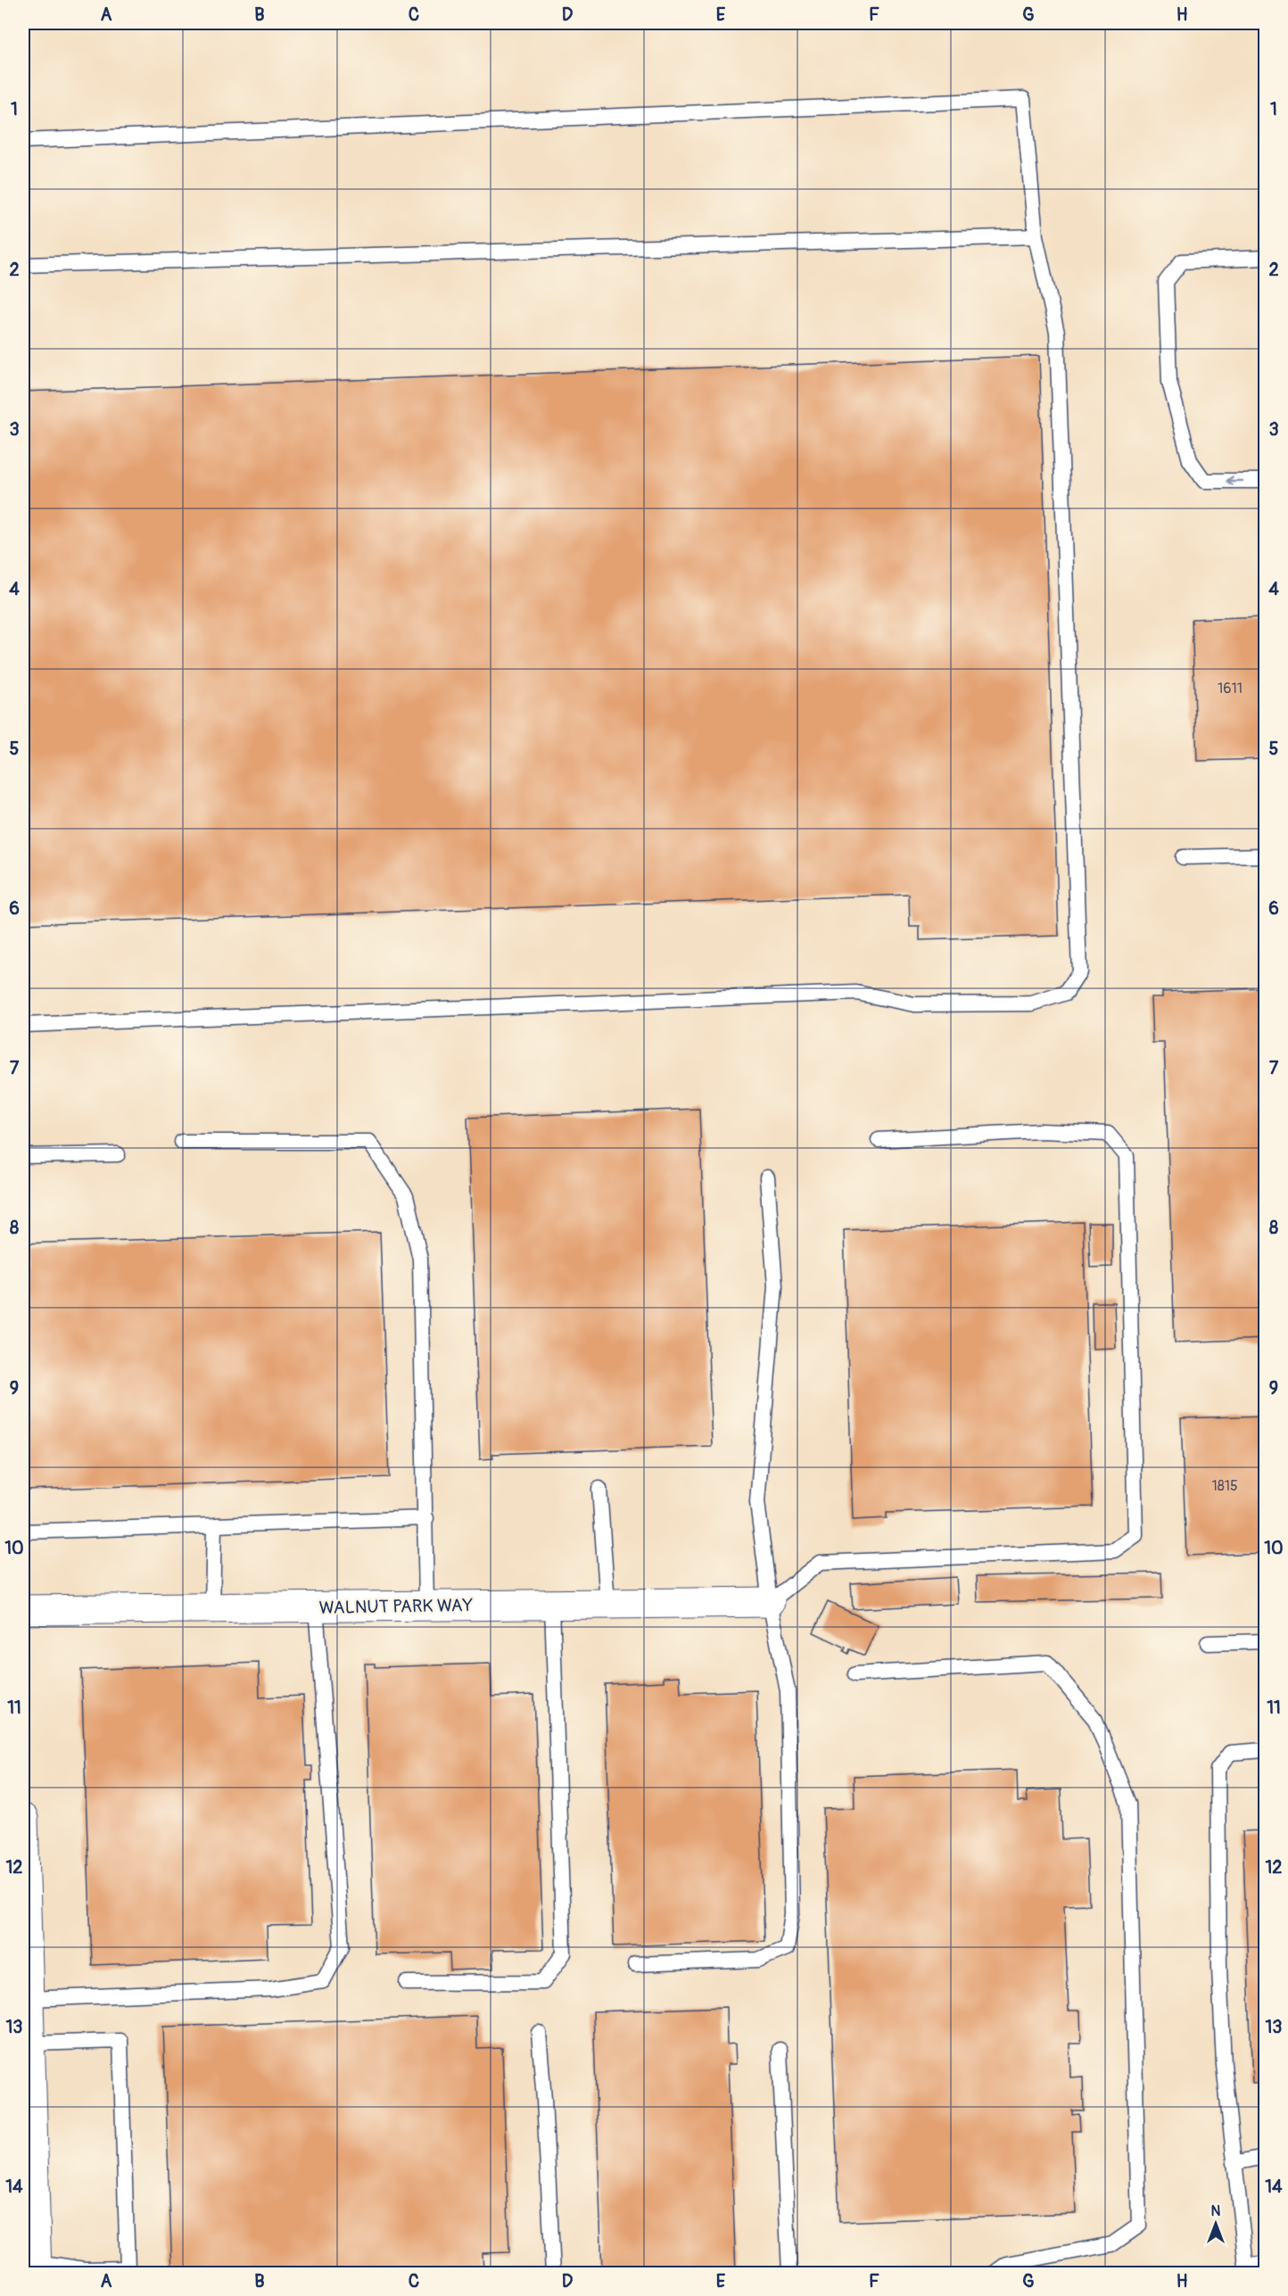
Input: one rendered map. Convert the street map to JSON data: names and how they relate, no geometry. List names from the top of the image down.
{
  "streets": {
    "street": ["WALNUT PARK WAY"]
  },
  "house_numbers": ["1611", "1815"],
  "north": "top",
  "grid": {
    "columns": [
      "A",
      "B",
      "C",
      "D",
      "E",
      "F",
      "G",
      "H"
    ],
    "rows": [
      "1",
      "2",
      "3",
      "4",
      "5",
      "6",
      "7",
      "8",
      "9",
      "10",
      "11",
      "12",
      "13",
      "14"
    ]
  }
}
